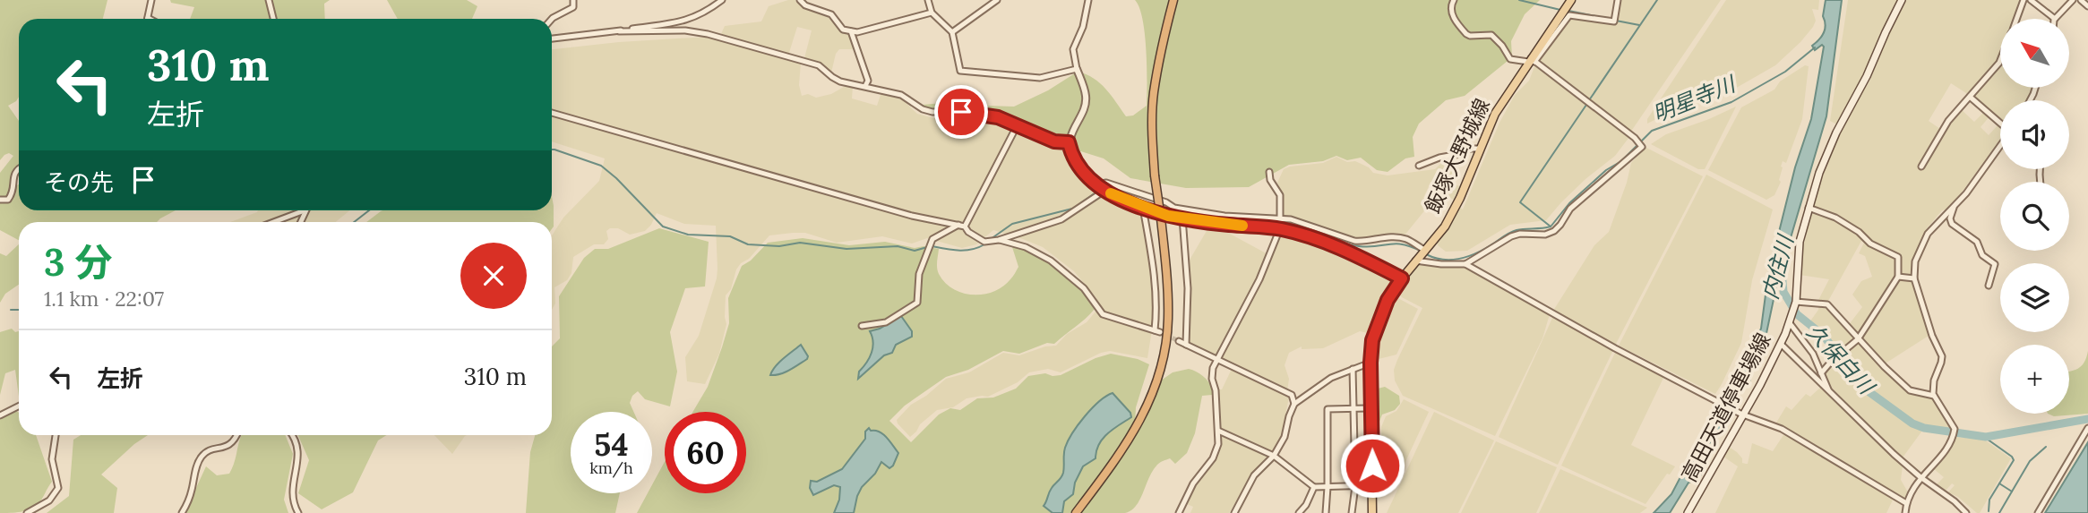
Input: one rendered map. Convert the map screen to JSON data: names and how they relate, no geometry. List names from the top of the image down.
{
  "streets": {
    "main road": ["飯塚大野城線", "高田天道停車場線"]
  },
  "water": ["明星寺川", "内住川", "久保白川"],
  "north": "top left",
  "page": {
    "map_buttons": "+",
    "turn": ["310 m", "左折"],
    "then": "その先",
    "heading": ["3 分", "1.1 km · 22:07"],
    "list": [
      {
        "name": "左折",
        "value": "310 m"
      }
    ],
    "speed": "54 km/h",
    "limit": "60"
  }
}
